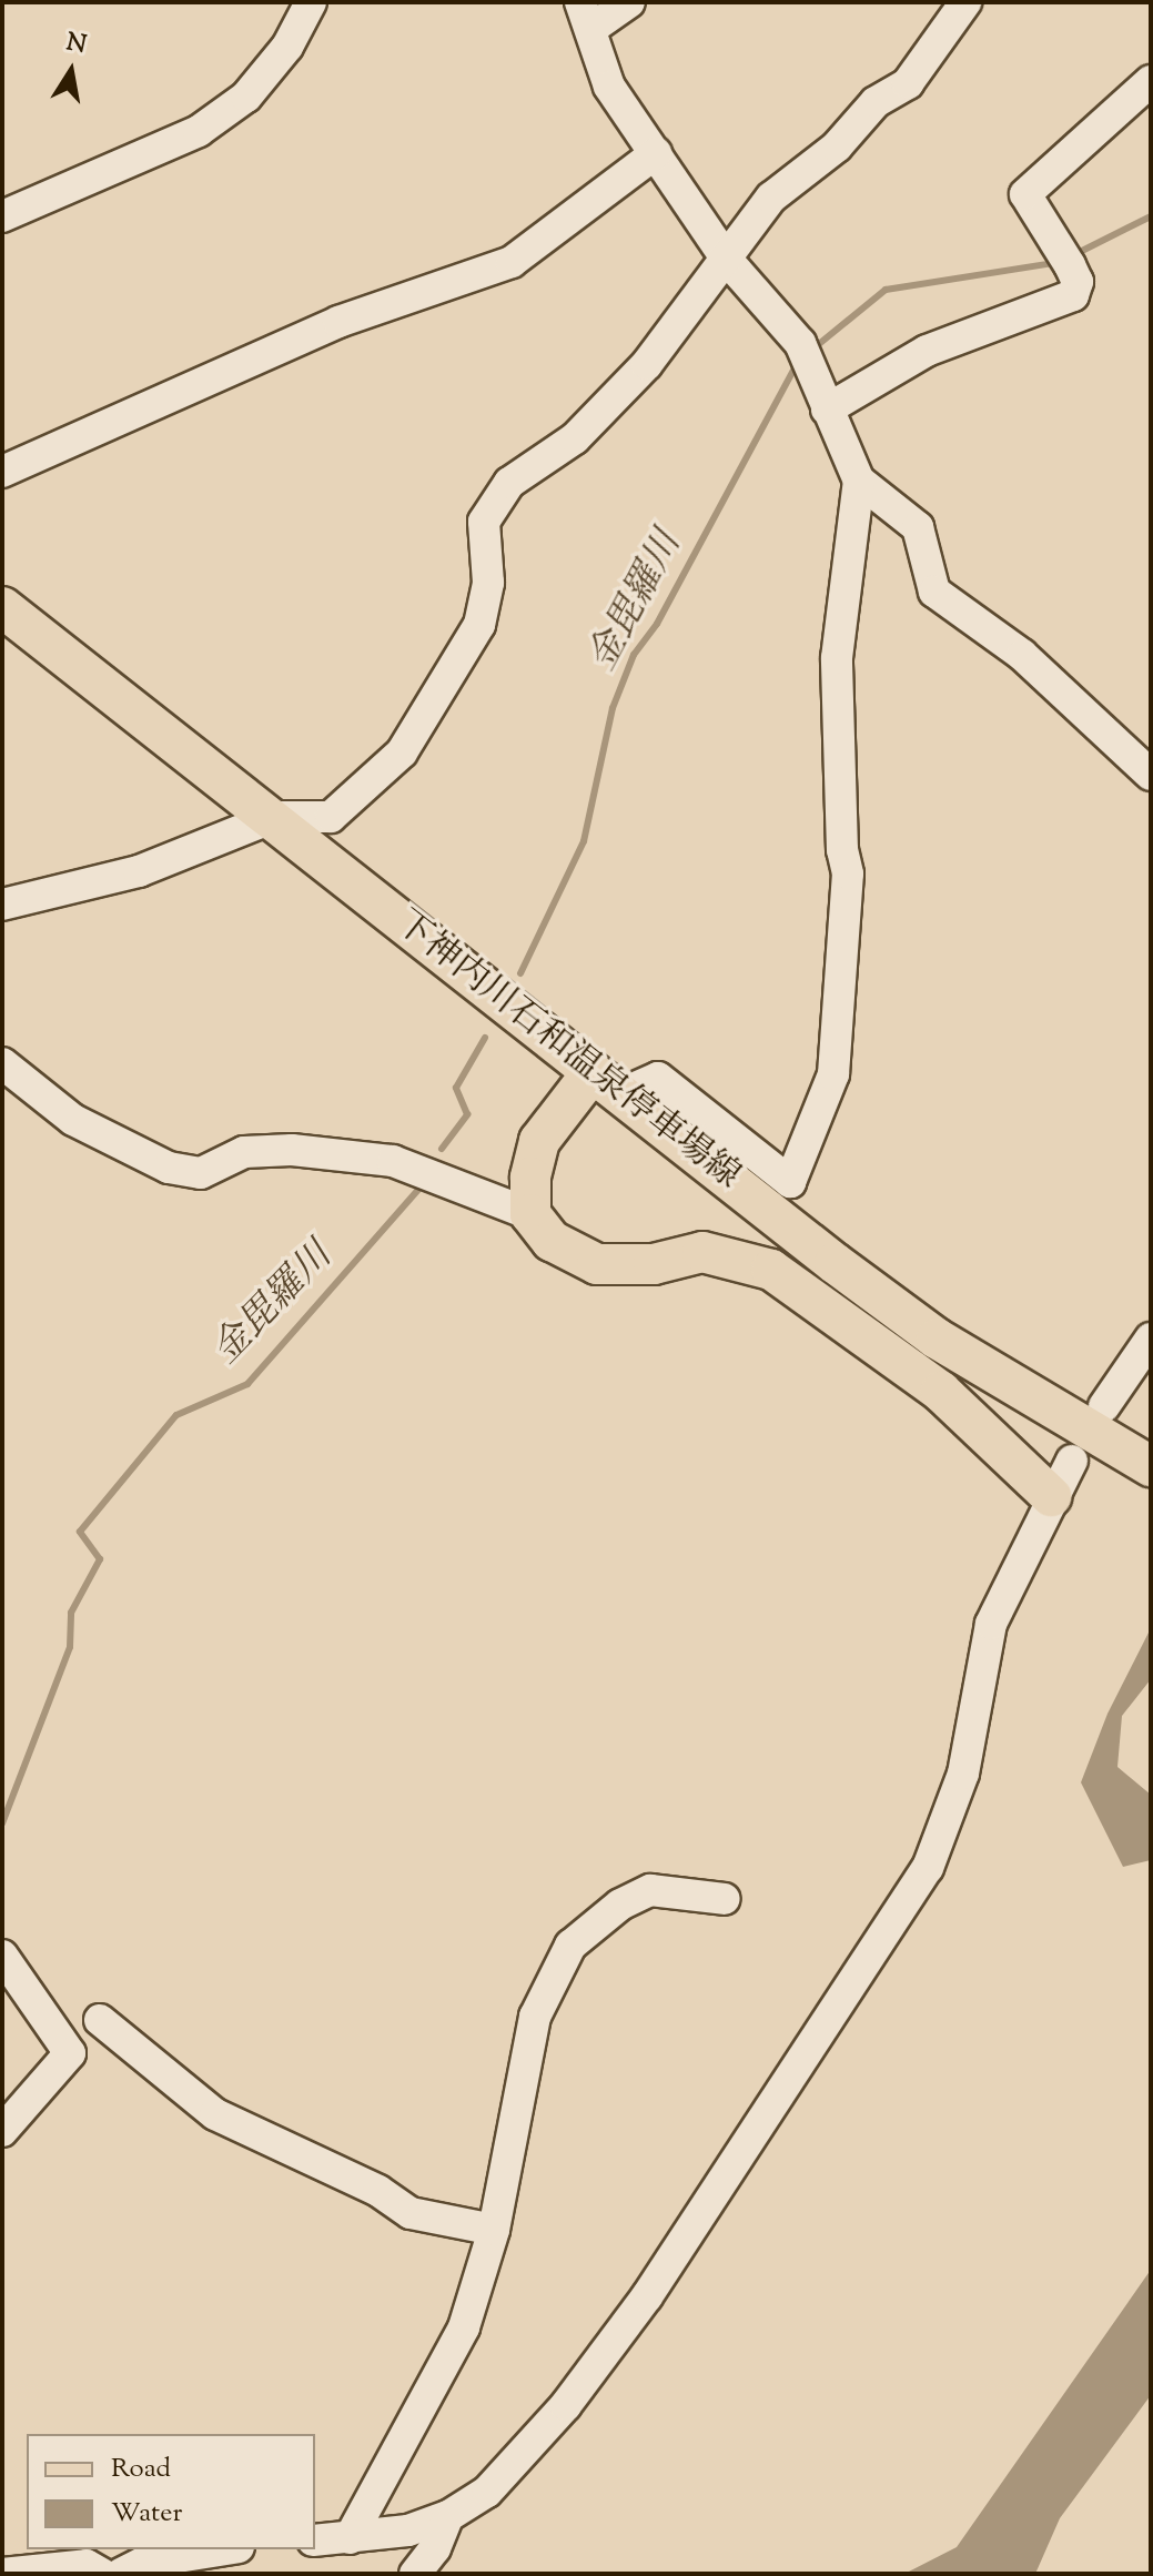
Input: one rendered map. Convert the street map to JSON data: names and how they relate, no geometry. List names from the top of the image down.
{
  "streets": {
    "main road": ["下神内川石和温泉停車場線"]
  },
  "water": ["金毘羅川"],
  "legend": ["Road", "Water"],
  "north": "top"
}
